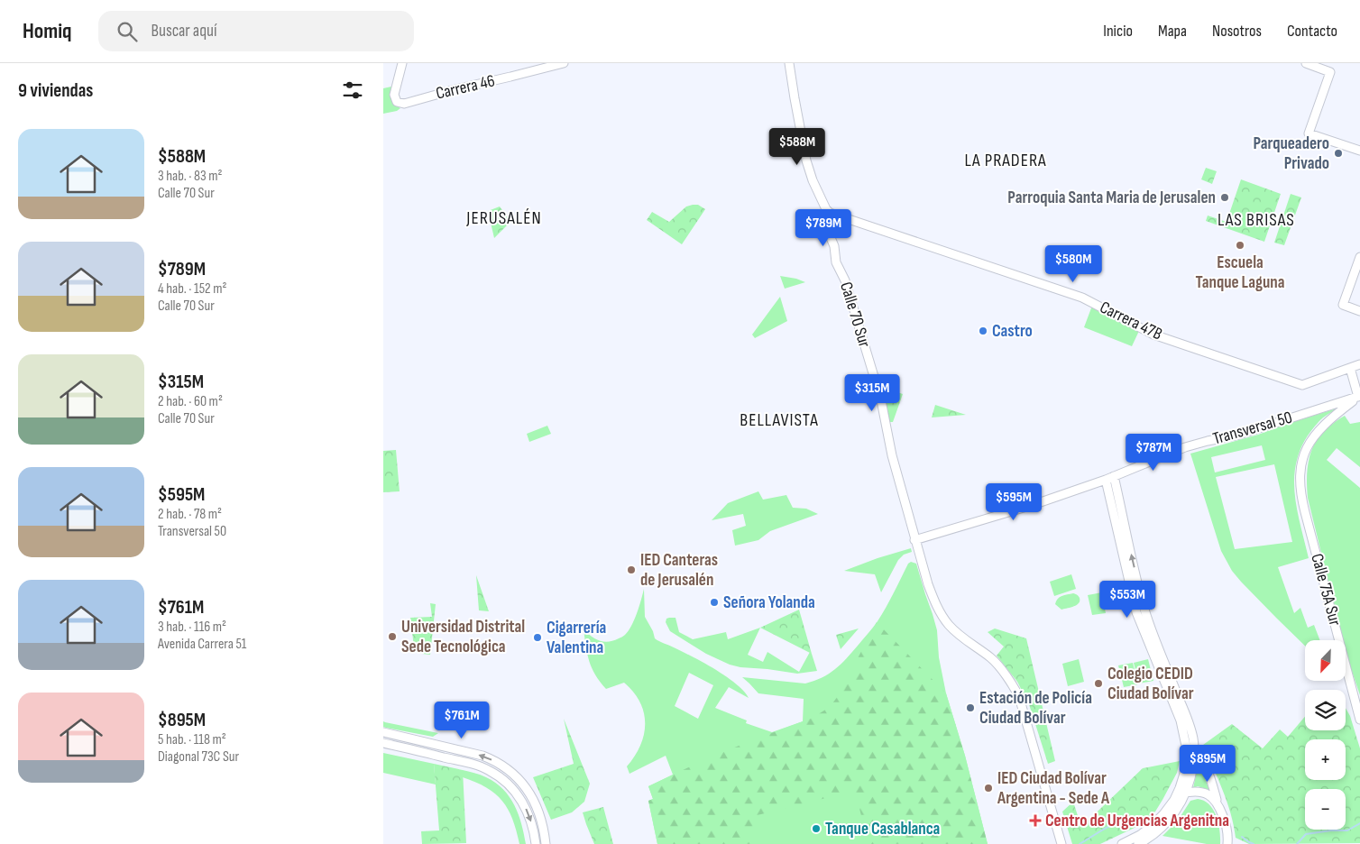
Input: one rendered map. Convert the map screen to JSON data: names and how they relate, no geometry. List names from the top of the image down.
{
  "streets": {
    "street": [
      "Carrera 46",
      "Calle 70 Sur",
      "Carrera 47B",
      "Transversal 50",
      "Calle 75A Sur"
    ]
  },
  "crossings": [
    ["Calle 70 Sur", "Carrera 47B"],
    ["Calle 70 Sur", "Transversal 50"],
    ["Transversal 50", "Calle 75A Sur"]
  ],
  "districts": [
    "LA PRADERA",
    "JERUSALÉN",
    "LAS BRISAS",
    "BELLAVISTA"
  ],
  "places": {
    "other": [
      "Parqueadero Privado",
      "Parroquia Santa Maria de Jerusalen",
      "Escuela Tanque Laguna",
      "Castro",
      "IED Canteras de Jerusalén",
      "Señora Yolanda",
      "Universidad Distrital Sede Tecnológica",
      "Cigarrería Valentina",
      "Colegio CEDID Ciudad Bolívar",
      "Estación de Policía Ciudad Bolívar",
      "IED Ciudad Bolívar Argentina - Sede A",
      "Tanque Casablanca"
    ],
    "health": ["Centro de Urgencias Argenitna"]
  },
  "north": "bottom left",
  "page": {
    "header": "Homiq",
    "search": "Buscar aquí",
    "nav": [
      "Inicio",
      "Mapa",
      "Nosotros",
      "Contacto"
    ],
    "heading": "9 viviendas",
    "list": [
      {
        "name": "$588M",
        "note": "3 hab. · 83 m² · Calle 70 Sur"
      },
      {
        "name": "$789M",
        "note": "4 hab. · 152 m² · Calle 70 Sur"
      },
      {
        "name": "$315M",
        "note": "2 hab. · 60 m² · Calle 70 Sur"
      },
      {
        "name": "$595M",
        "note": "2 hab. · 78 m² · Transversal 50"
      },
      {
        "name": "$761M",
        "note": "3 hab. · 116 m² · Avenida Carrera 51"
      },
      {
        "name": "$895M",
        "note": "5 hab. · 118 m² · Diagonal 73C Sur"
      }
    ],
    "price": [
      "$588M",
      "$789M",
      "$580M",
      "$315M",
      "$787M",
      "$595M",
      "$553M",
      "$761M",
      "$895M"
    ],
    "map_buttons": ["+", "−"]
  }
}
